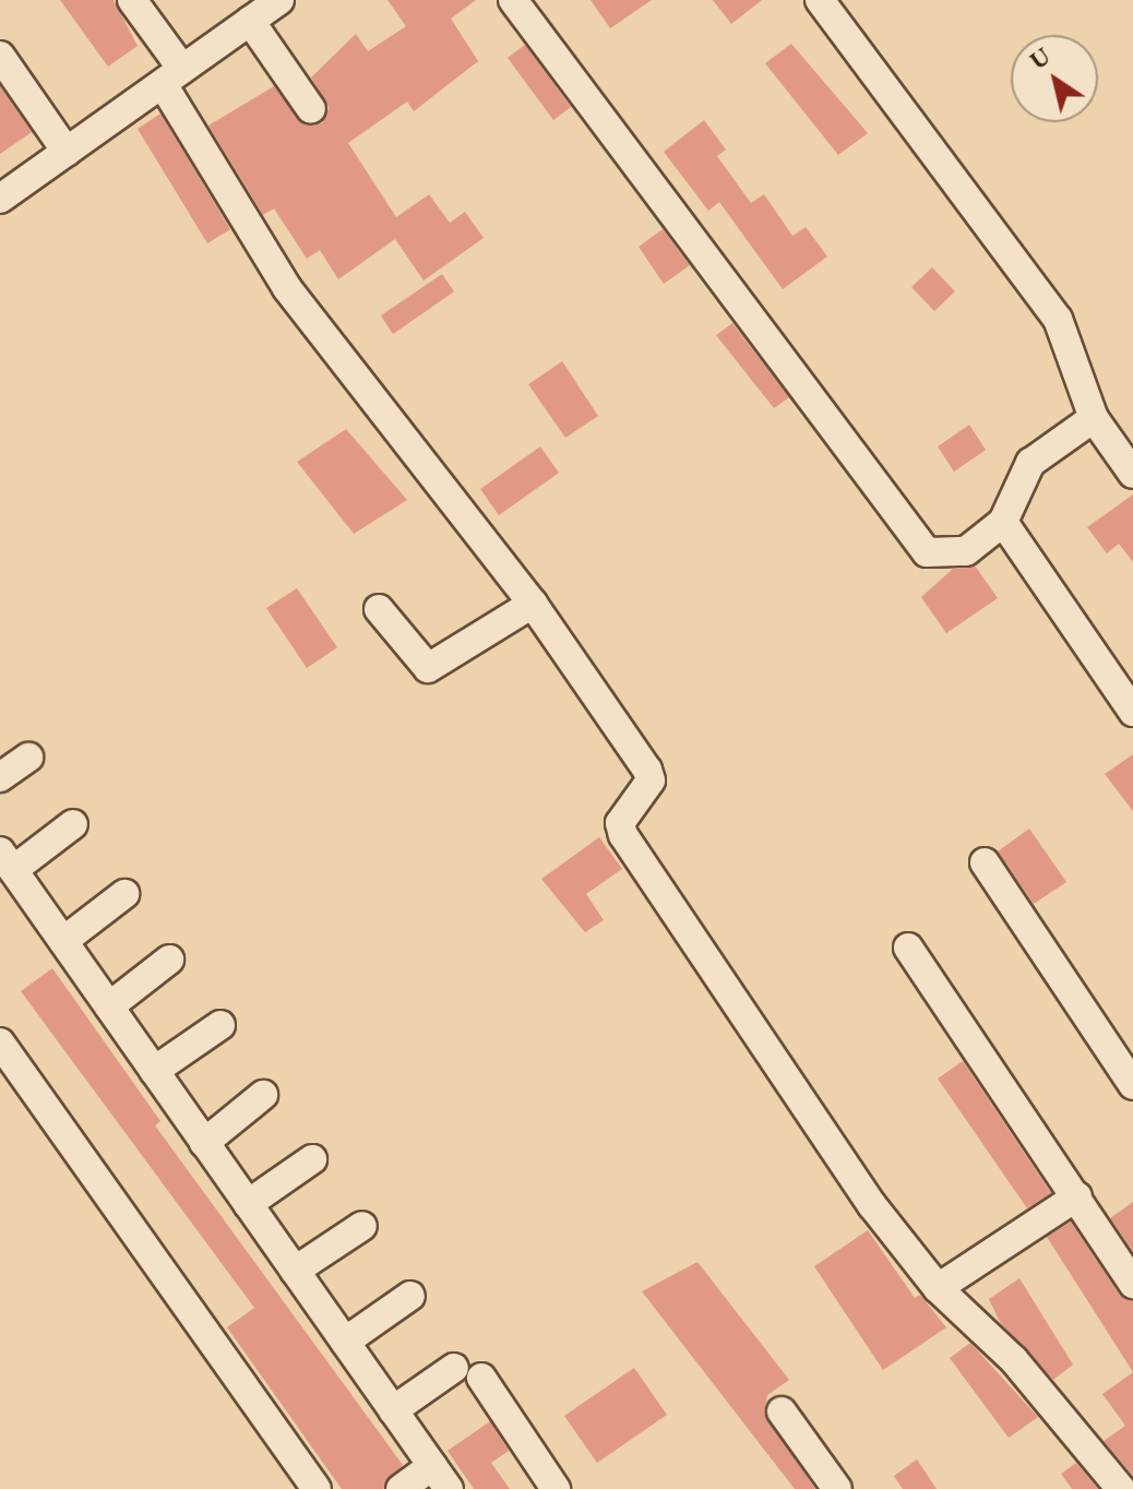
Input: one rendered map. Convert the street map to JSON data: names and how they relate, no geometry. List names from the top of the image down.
{
  "north": "top left"
}
